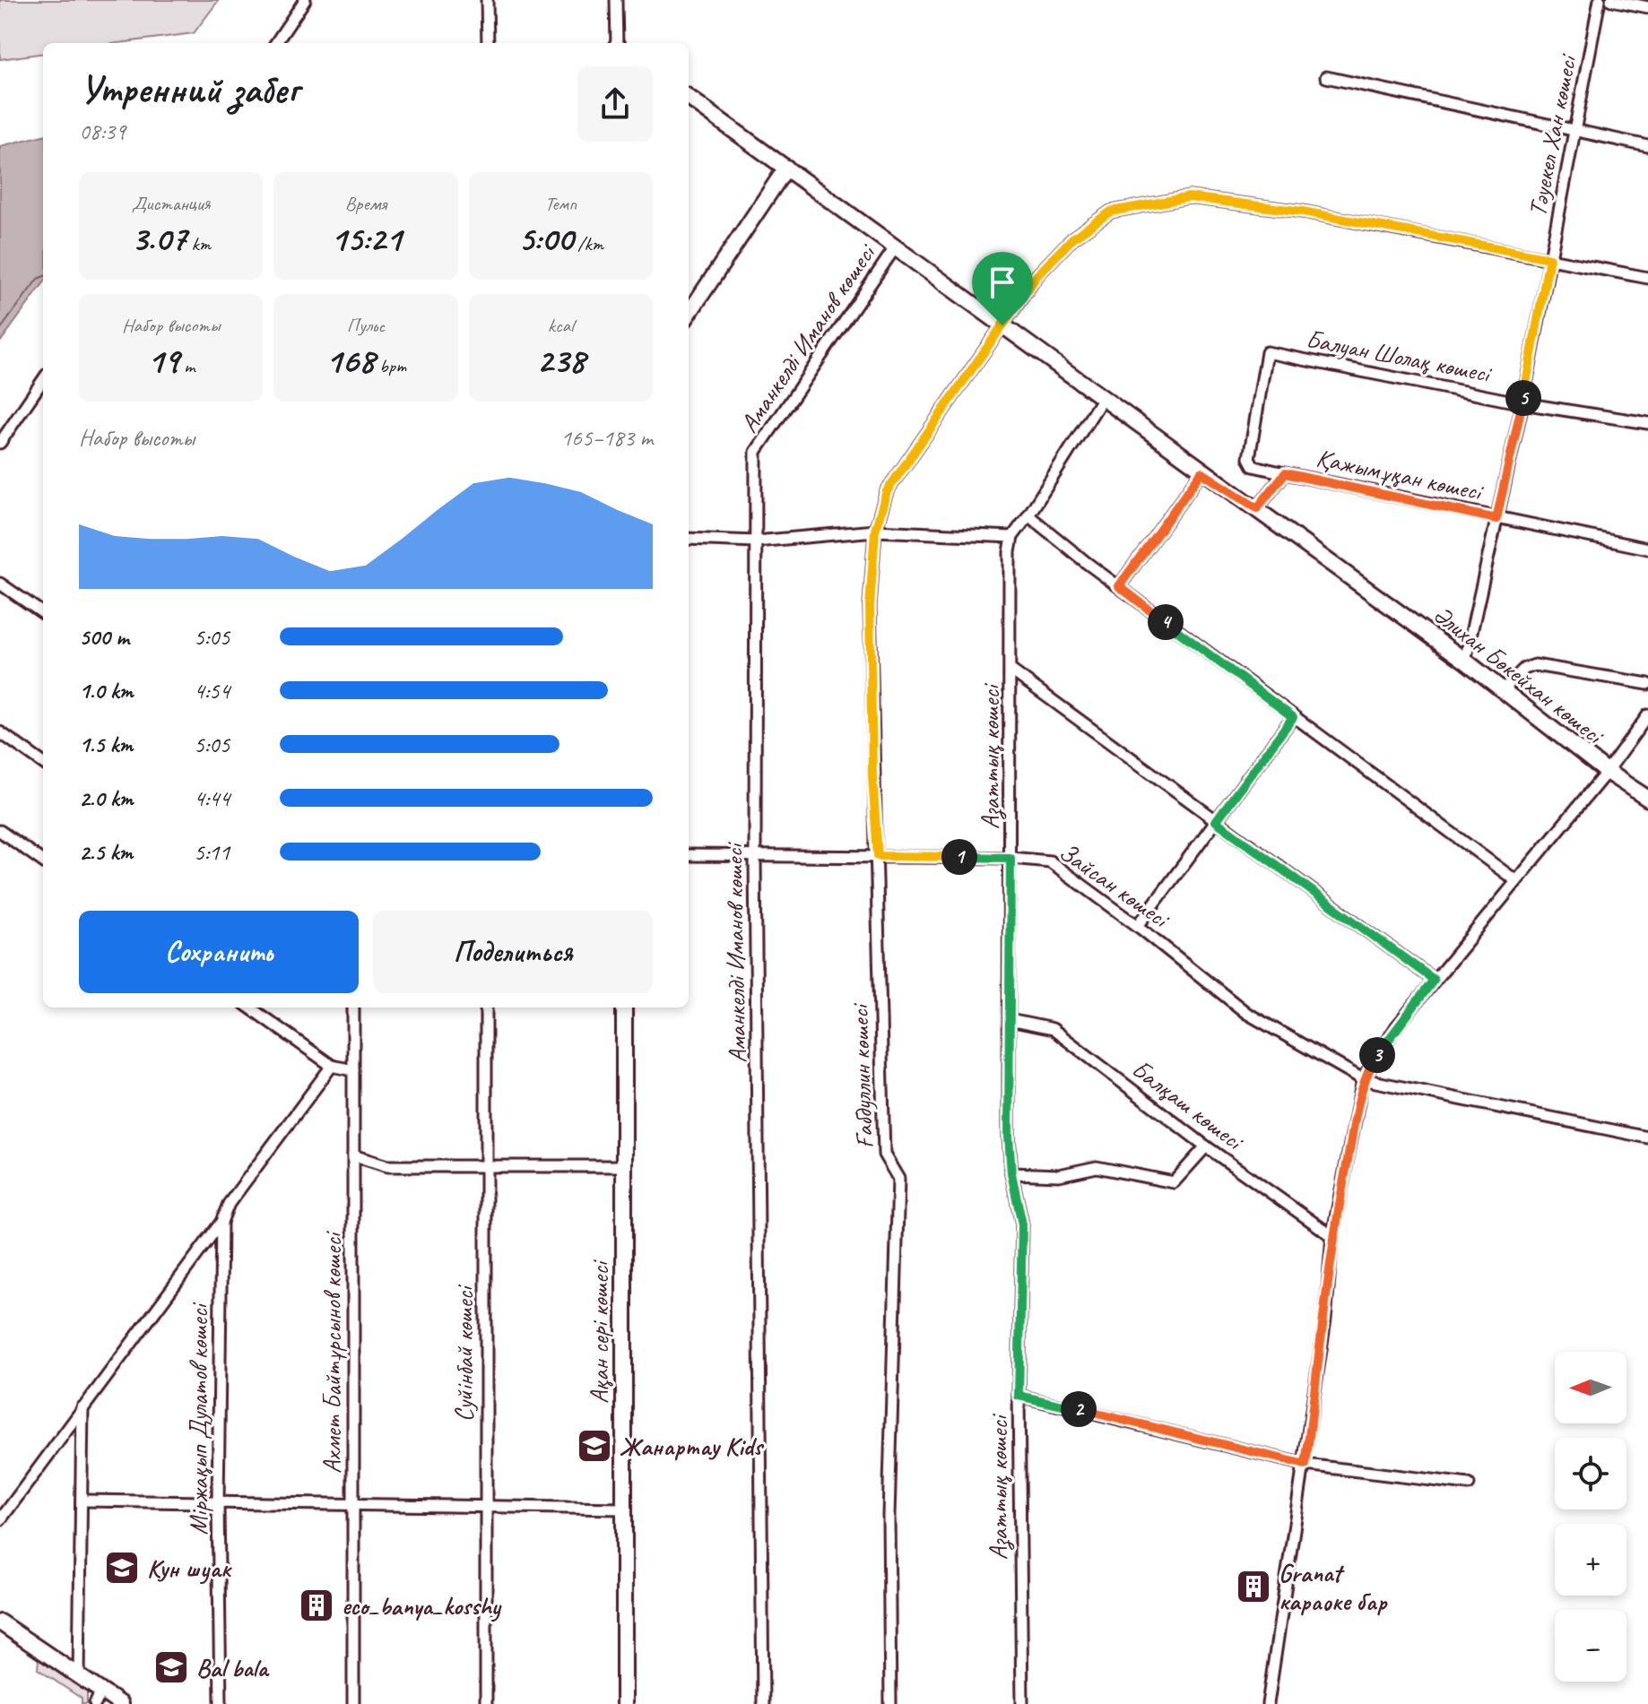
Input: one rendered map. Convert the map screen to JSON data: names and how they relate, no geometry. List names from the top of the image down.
{
  "streets": {
    "street": [
      "Тәуекел Хан көшесі",
      "Аманкелді Иманов көшесі",
      "Балуан Шолақ көшесі",
      "Қажымұқан көшесі",
      "Әлихан Бөкейхан көшесі",
      "Азаттық көшесі",
      "Зайсан көшесі",
      "Ғабдуллин көшесі",
      "Балқаш көшесі",
      "Ақан сері көшесі",
      "Ахмет Байтұрсынов көшесі",
      "Суйінбай көшесі",
      "Міржақып Дулатов көшесі"
    ]
  },
  "crossings": [
    ["Тәуекел Хан көшесі", "Балуан Шолақ көшесі"],
    ["Тәуекел Хан көшесі", "Қажымұқан көшесі"],
    ["Тәуекел Хан көшесі", "Әлихан Бөкейхан көшесі"],
    ["Тәуекел Хан көшесі", "Ғабдуллин көшесі"],
    ["Аманкелді Иманов көшесі", "Зайсан көшесі"],
    ["Балуан Шолақ көшесі", "Қажымұқан көшесі"],
    ["Қажымұқан көшесі", "Әлихан Бөкейхан көшесі"],
    ["Әлихан Бөкейхан көшесі", "Зайсан көшесі"],
    ["Азаттық көшесі", "Зайсан көшесі"],
    ["Азаттық көшесі", "Балқаш көшесі"],
    ["Зайсан көшесі", "Ғабдуллин көшесі"]
  ],
  "places": {
    "school or university": ["Жанартау Kids", "Кун шуак", "Bal bala"],
    "building": ["Granat караоке бар", "eco_banya_kosshy"]
  },
  "north": "left",
  "page": {
    "heading": ["Утренний забег", "08:39"],
    "stats": [
      ["Дистанция", "3.07 km"],
      ["Время", "15:21"],
      ["Темп", "5:00 /km"],
      ["Набор высоты", "19 m"],
      ["Пульс", "168 bpm"],
      ["kcal", "238"]
    ],
    "pins": [
      "5",
      "4",
      "1",
      "3",
      "2"
    ],
    "chart": ["Набор высоты", "165–183 m"],
    "list": [
      {
        "name": "500 m",
        "note": "5:05"
      },
      {
        "name": "1.0 km",
        "note": "4:54"
      },
      {
        "name": "1.5 km",
        "note": "5:05"
      },
      {
        "name": "2.0 km",
        "note": "4:44"
      },
      {
        "name": "2.5 km",
        "note": "5:11"
      }
    ],
    "buttons": ["Сохранить", "Поделиться"],
    "map_buttons": ["+", "−"]
  }
}
